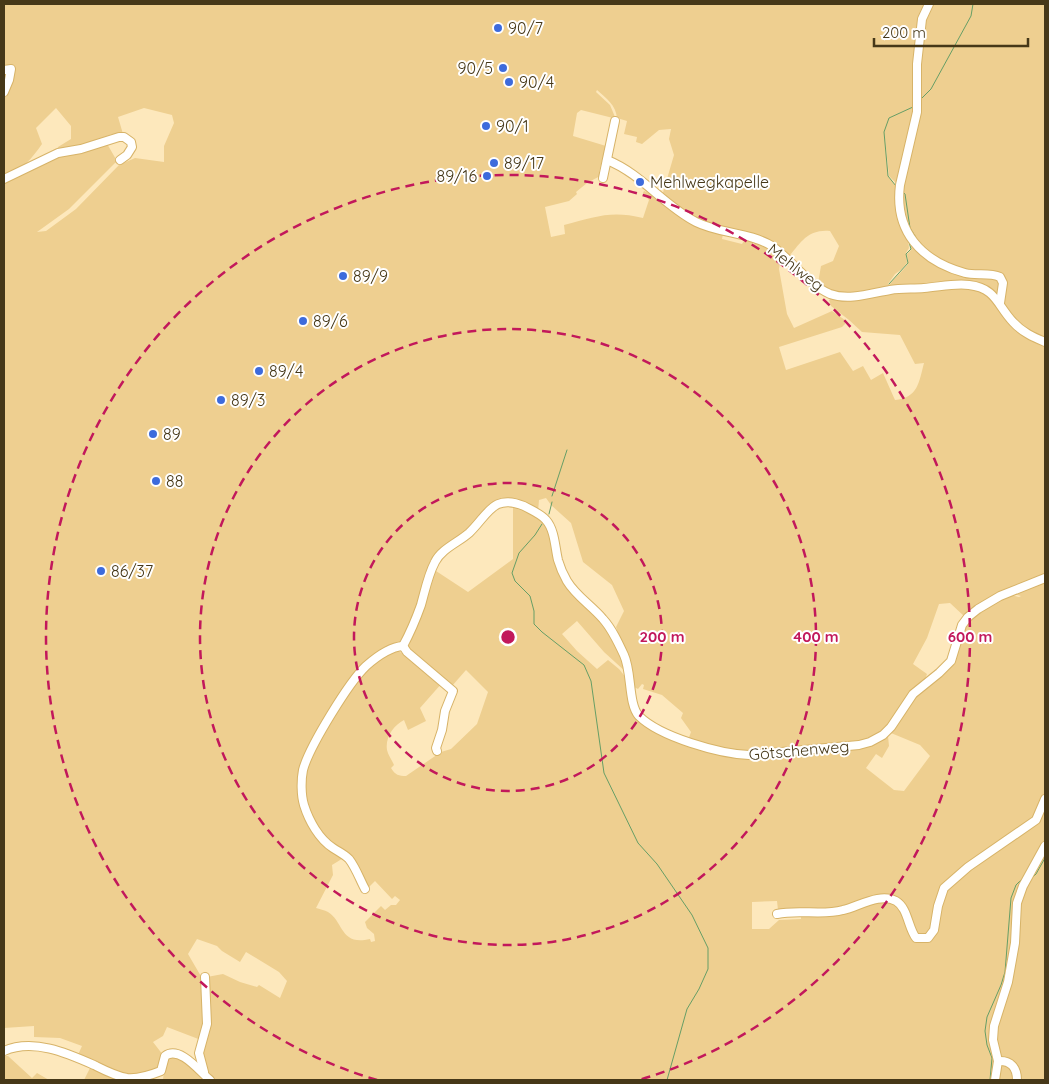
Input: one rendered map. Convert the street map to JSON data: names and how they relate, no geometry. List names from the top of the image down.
{
  "streets": {
    "street": ["Mehlweg", "Götschenweg"]
  },
  "places": [
    "90/7",
    "90/5",
    "90/4",
    "90/1",
    "89/17",
    "89/16",
    "Mehlwegkapelle",
    "89/9",
    "89/6",
    "89/4",
    "89/3",
    "89",
    "88",
    "86/37"
  ],
  "scale_bar": "200 m",
  "rings": ["200 m", "400 m", "600 m"]
}
